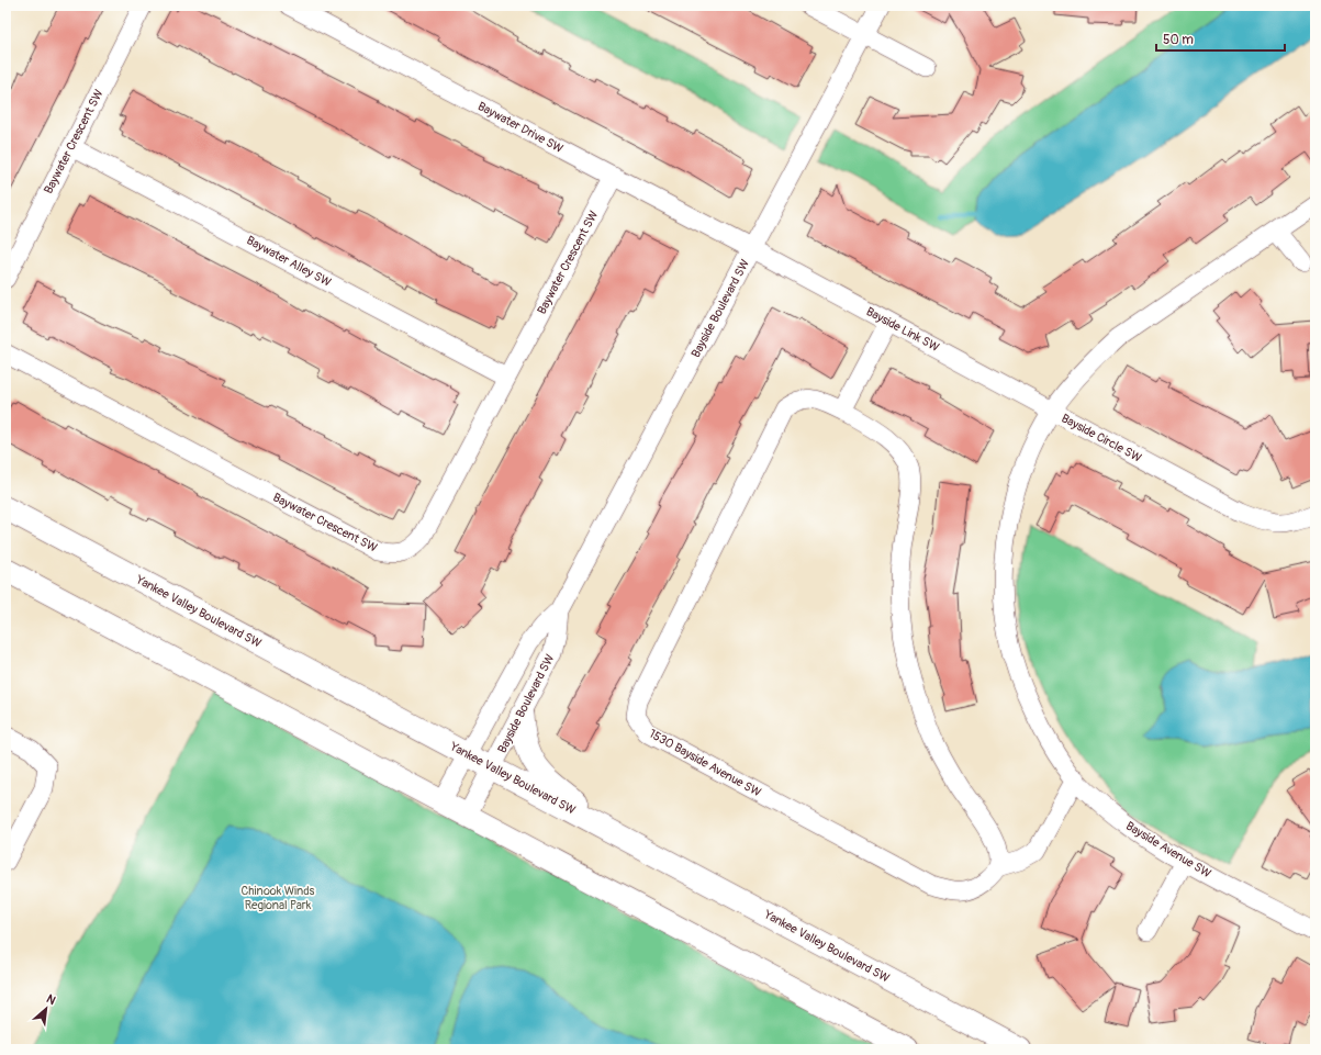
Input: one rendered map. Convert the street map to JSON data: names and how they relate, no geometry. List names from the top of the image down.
{
  "streets": {
    "main road": ["Yankee Valley Boulevard SW"],
    "street": [
      "Baywater Drive SW",
      "Baywater Crescent SW",
      "Baywater Alley SW",
      "Bayside Boulevard SW",
      "Bayside Link SW",
      "Bayside Circle SW",
      "1530 Bayside Avenue SW",
      "Bayside Avenue SW"
    ]
  },
  "crossings": [
    ["Baywater Drive SW", "Baywater Crescent SW"],
    ["Baywater Drive SW", "Bayside Boulevard SW"],
    ["Baywater Drive SW", "Bayside Link SW"],
    ["Baywater Crescent SW", "Baywater Alley SW"],
    ["Bayside Boulevard SW", "Bayside Link SW"],
    ["Bayside Boulevard SW", "Yankee Valley Boulevard SW"],
    ["Bayside Link SW", "Bayside Circle SW"],
    ["Bayside Link SW", "Bayside Avenue SW"],
    ["Bayside Circle SW", "Bayside Avenue SW"],
    ["1530 Bayside Avenue SW", "Bayside Avenue SW"]
  ],
  "parks": ["Chinook Winds Regional Park"],
  "scale_bar": "50 m",
  "north": "top right"
}
